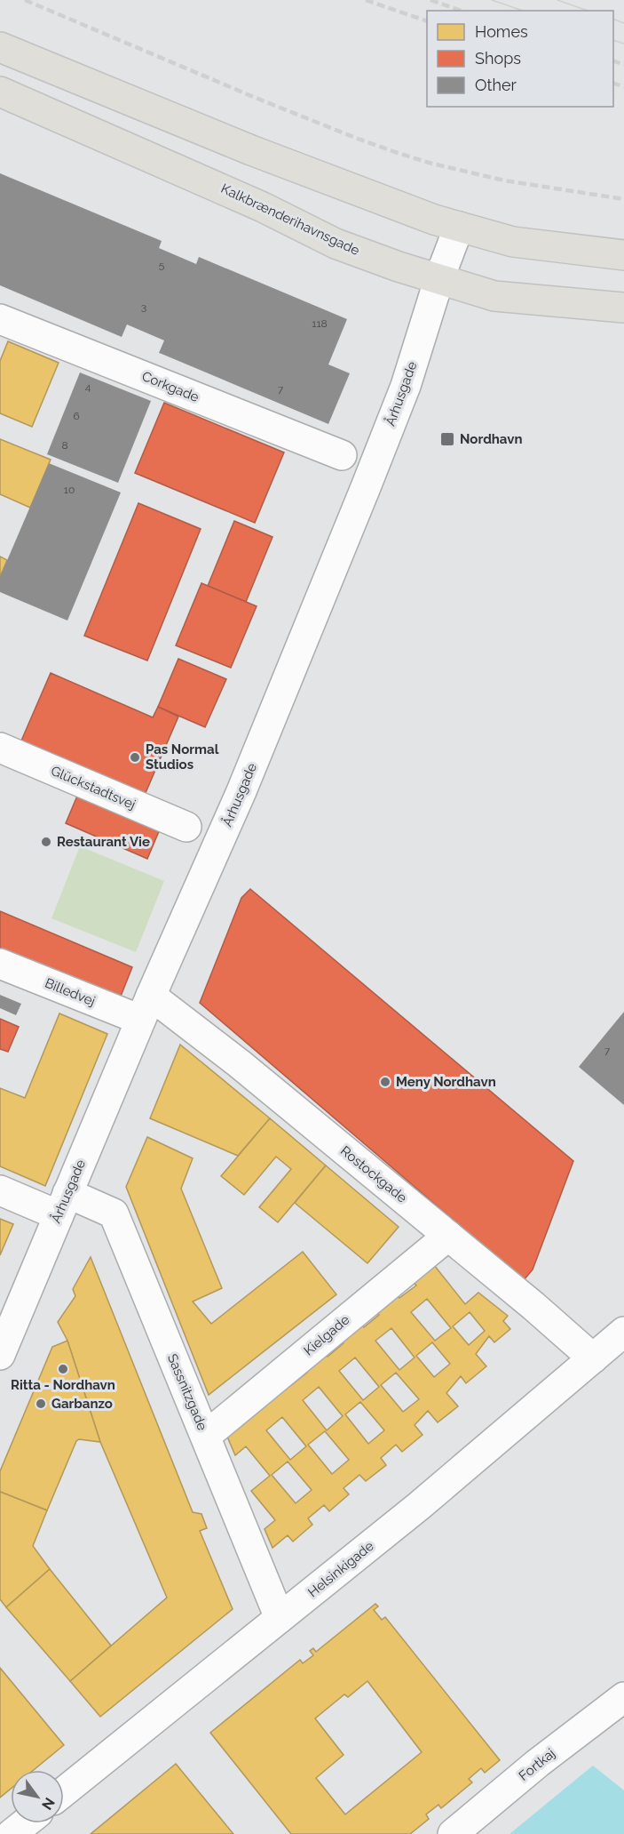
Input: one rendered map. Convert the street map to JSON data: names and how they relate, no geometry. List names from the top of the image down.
{
  "streets": {
    "main road": ["Kalkbrænderihavnsgade"],
    "street": [
      "Corkgade",
      "Århusgade",
      "Glückstadtsvej",
      "Billedvej",
      "Rostockgade",
      "Kielgade",
      "Sassnitzgade",
      "Helsinkigade",
      "Fortkaj"
    ]
  },
  "crossings": [
    ["Kalkbrænderihavnsgade", "Århusgade"],
    ["Århusgade", "Billedvej"],
    ["Århusgade", "Rostockgade"],
    ["Århusgade", "Sassnitzgade"],
    ["Billedvej", "Rostockgade"],
    ["Rostockgade", "Kielgade"],
    ["Rostockgade", "Helsinkigade"],
    ["Kielgade", "Sassnitzgade"],
    ["Sassnitzgade", "Helsinkigade"]
  ],
  "places": {
    "transit": ["Nordhavn"],
    "other": [
      "Pas Normal Studios",
      "Restaurant Vie",
      "Meny Nordhavn",
      "Ritta - Nordhavn",
      "Garbanzo"
    ]
  },
  "house_numbers": [
    "5",
    "3",
    "118",
    "4",
    "7",
    "6",
    "8",
    "10",
    "7"
  ],
  "legend": ["Homes", "Shops", "Other"],
  "north": "bottom right"
}
